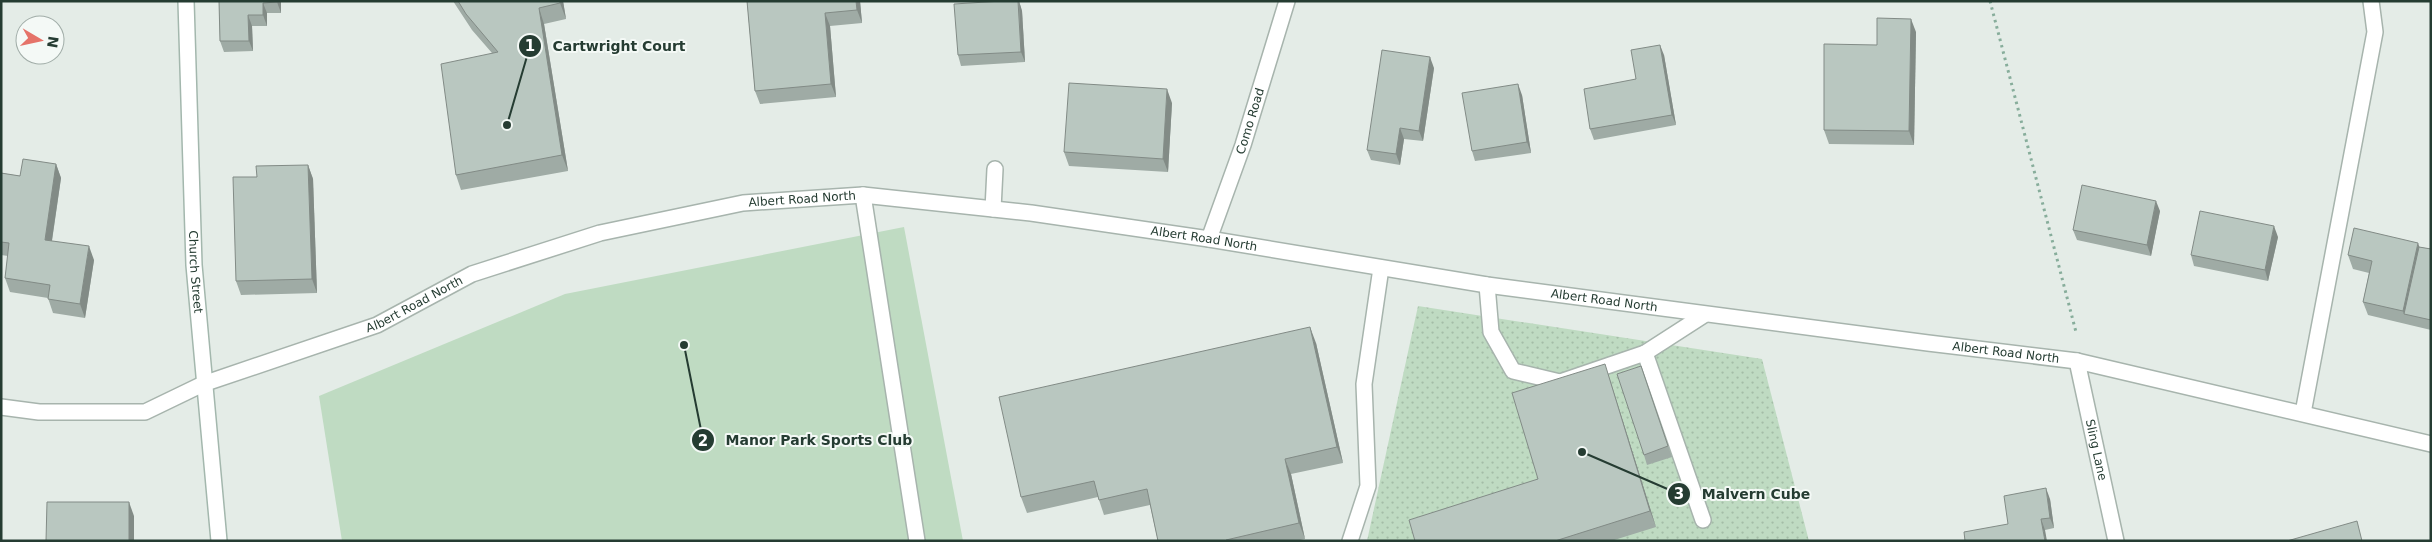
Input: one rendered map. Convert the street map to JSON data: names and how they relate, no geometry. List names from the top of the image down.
{
  "streets": {
    "street": [
      "Como Road",
      "Albert Road North",
      "Church Street",
      "Sling Lane"
    ]
  },
  "crossings": [
    ["Como Road", "Albert Road North"],
    ["Albert Road North", "Church Street"],
    ["Albert Road North", "Sling Lane"]
  ],
  "places": ["Cartwright Court", "Manor Park Sports Club", "Malvern Cube"],
  "north": "right"
}
